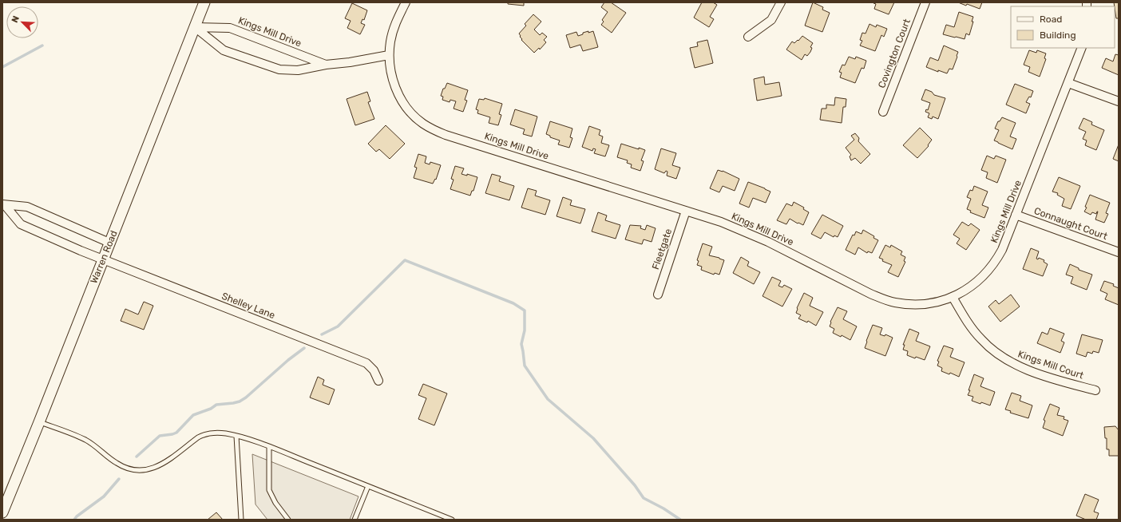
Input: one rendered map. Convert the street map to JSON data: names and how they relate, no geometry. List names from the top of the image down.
{
  "streets": {
    "street": [
      "Kings Mill Drive",
      "Covington Court",
      "Connaught Court",
      "Fleetgate",
      "Warren Road",
      "Shelley Lane",
      "Kings Mill Court"
    ]
  },
  "crossings": [
    ["Kings Mill Drive", "Connaught Court"],
    ["Kings Mill Drive", "Fleetgate"],
    ["Kings Mill Drive", "Warren Road"],
    ["Kings Mill Drive", "Kings Mill Court"],
    ["Warren Road", "Shelley Lane"]
  ],
  "legend": ["Road", "Building"],
  "north": "top left"
}
